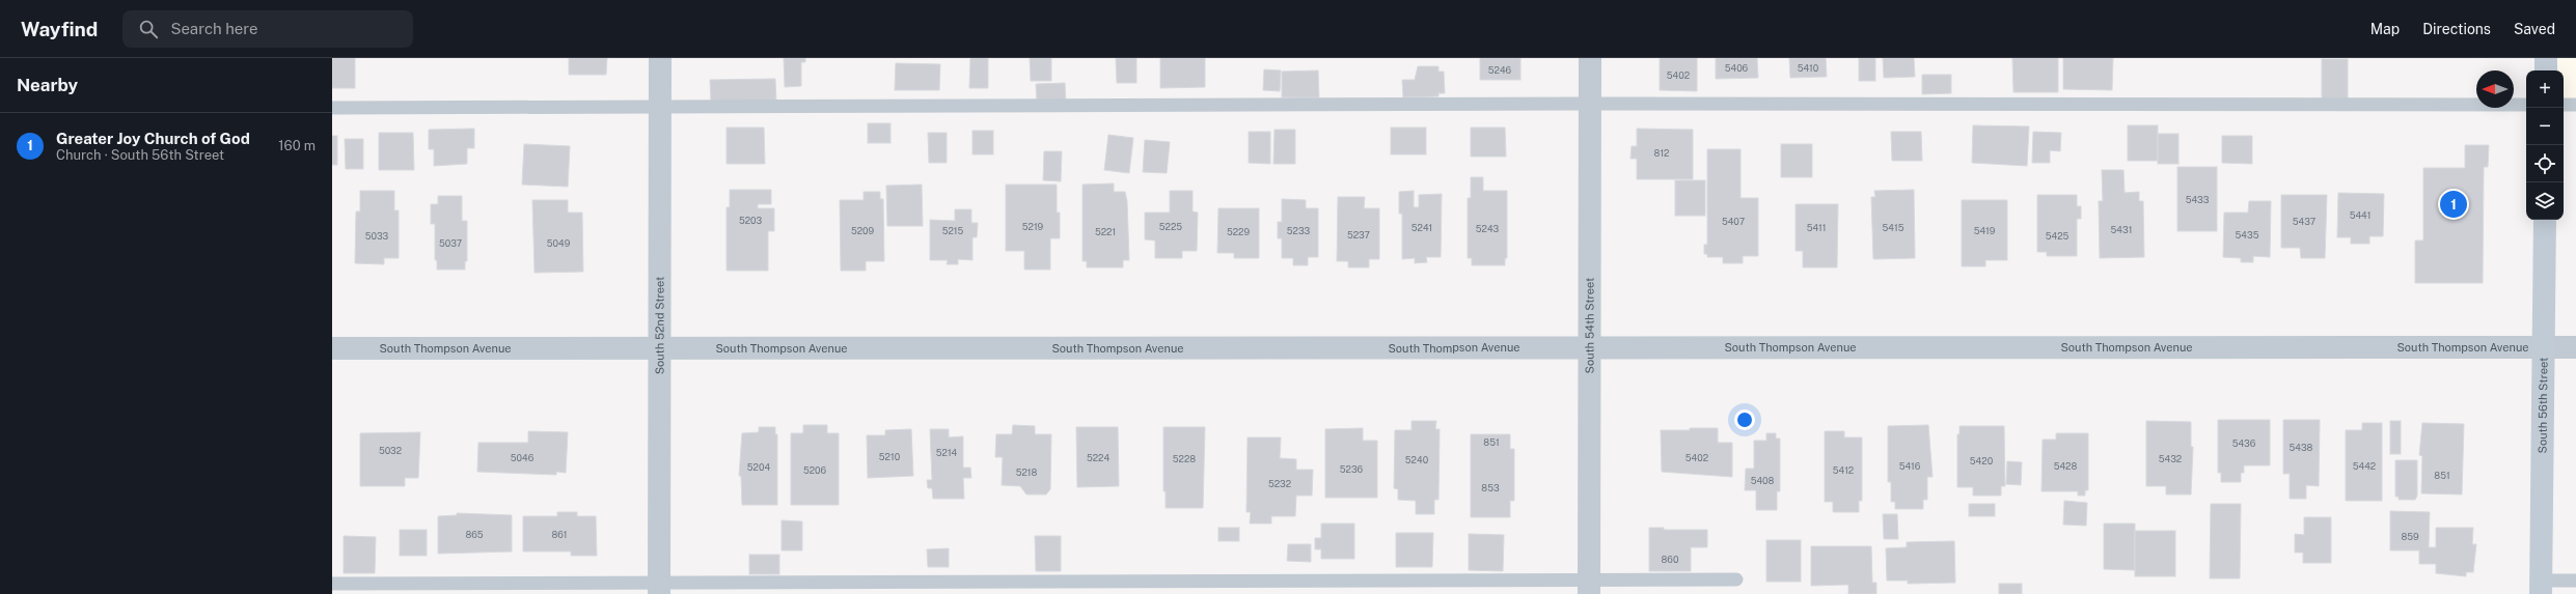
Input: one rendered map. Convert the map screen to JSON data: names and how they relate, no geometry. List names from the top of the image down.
{
  "streets": {
    "main road": ["South 56th Street"],
    "street": ["South 52nd Street", "South 54th Street", "South Thompson Avenue"]
  },
  "crossings": [
    ["South 52nd Street", "South Thompson Avenue"],
    ["South 54th Street", "South Thompson Avenue"],
    ["South Thompson Avenue", "South 56th Street"]
  ],
  "house_numbers": [
    "5406",
    "5410",
    "5246",
    "5402",
    "812",
    "5433",
    "5441",
    "5203",
    "5407",
    "5437",
    "5219",
    "5225",
    "5241",
    "5411",
    "5415",
    "5243",
    "5431",
    "5209",
    "5215",
    "5233",
    "5419",
    "5221",
    "5229",
    "5237",
    "5435",
    "5033",
    "5425",
    "5037",
    "5049",
    "851",
    "5436",
    "5438",
    "5032",
    "5214",
    "5210",
    "5046",
    "5224",
    "5402",
    "5228",
    "5432",
    "5240",
    "5420",
    "5416",
    "5428",
    "5442",
    "5204",
    "5236",
    "5206",
    "5412",
    "5218",
    "851",
    "5408",
    "5232",
    "853",
    "865",
    "861",
    "859",
    "860"
  ],
  "north": "left",
  "page": {
    "header": "Wayfind",
    "search": "Search here",
    "nav": ["Map", "Directions", "Saved"],
    "heading": "Nearby",
    "map_buttons": ["+", "−"],
    "list": [
      {
        "mark": "1",
        "name": "Greater Joy Church of God",
        "note": "Church · South 56th Street",
        "value": "160 m"
      }
    ],
    "pins": "1"
  }
}
